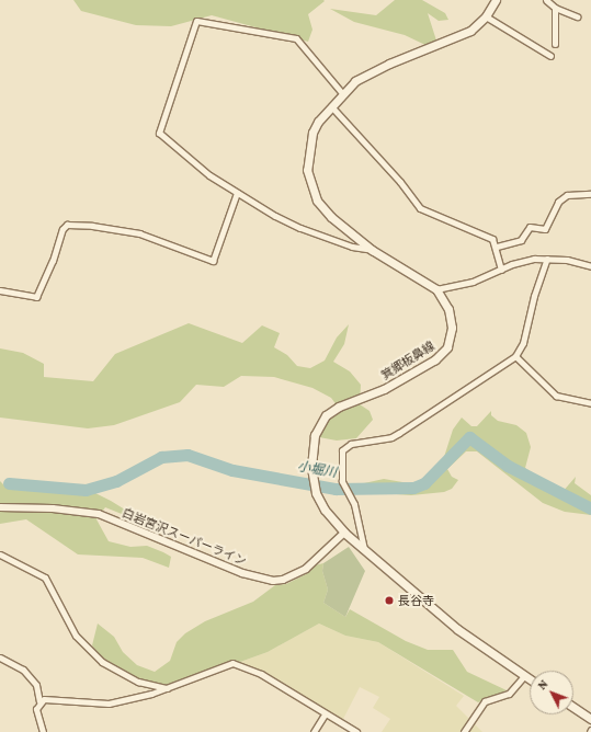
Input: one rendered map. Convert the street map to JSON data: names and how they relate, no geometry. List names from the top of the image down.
{
  "streets": {
    "main road": ["箕郷板鼻線"],
    "street": ["白岩宮沢スーパーライン"]
  },
  "crossings": [
    ["箕郷板鼻線", "白岩宮沢スーパーライン"]
  ],
  "water": ["小堀川"],
  "places": ["長谷寺"],
  "north": "top left"
}
